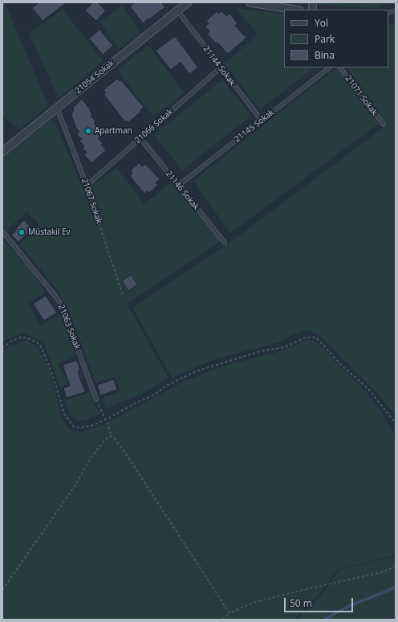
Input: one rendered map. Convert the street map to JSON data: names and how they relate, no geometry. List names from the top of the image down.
{
  "streets": {
    "street": ["21054 Sokak"],
    "lane": [
      "21144 Sokak",
      "21071 Sokak",
      "21066 Sokak",
      "21145 Sokak",
      "21146 Sokak",
      "21067 Sokak",
      "21063 Sokak"
    ]
  },
  "crossings": [
    ["21144 Sokak", "21054 Sokak"],
    ["21144 Sokak", "21066 Sokak"],
    ["21144 Sokak", "21145 Sokak"],
    ["21054 Sokak", "21067 Sokak"],
    ["21066 Sokak", "21146 Sokak"],
    ["21066 Sokak", "21067 Sokak"],
    ["21145 Sokak", "21146 Sokak"]
  ],
  "places": ["Apartman", "Müstakil Ev"],
  "legend": ["Yol", "Park", "Bina"],
  "scale_bar": "50 m"
}
